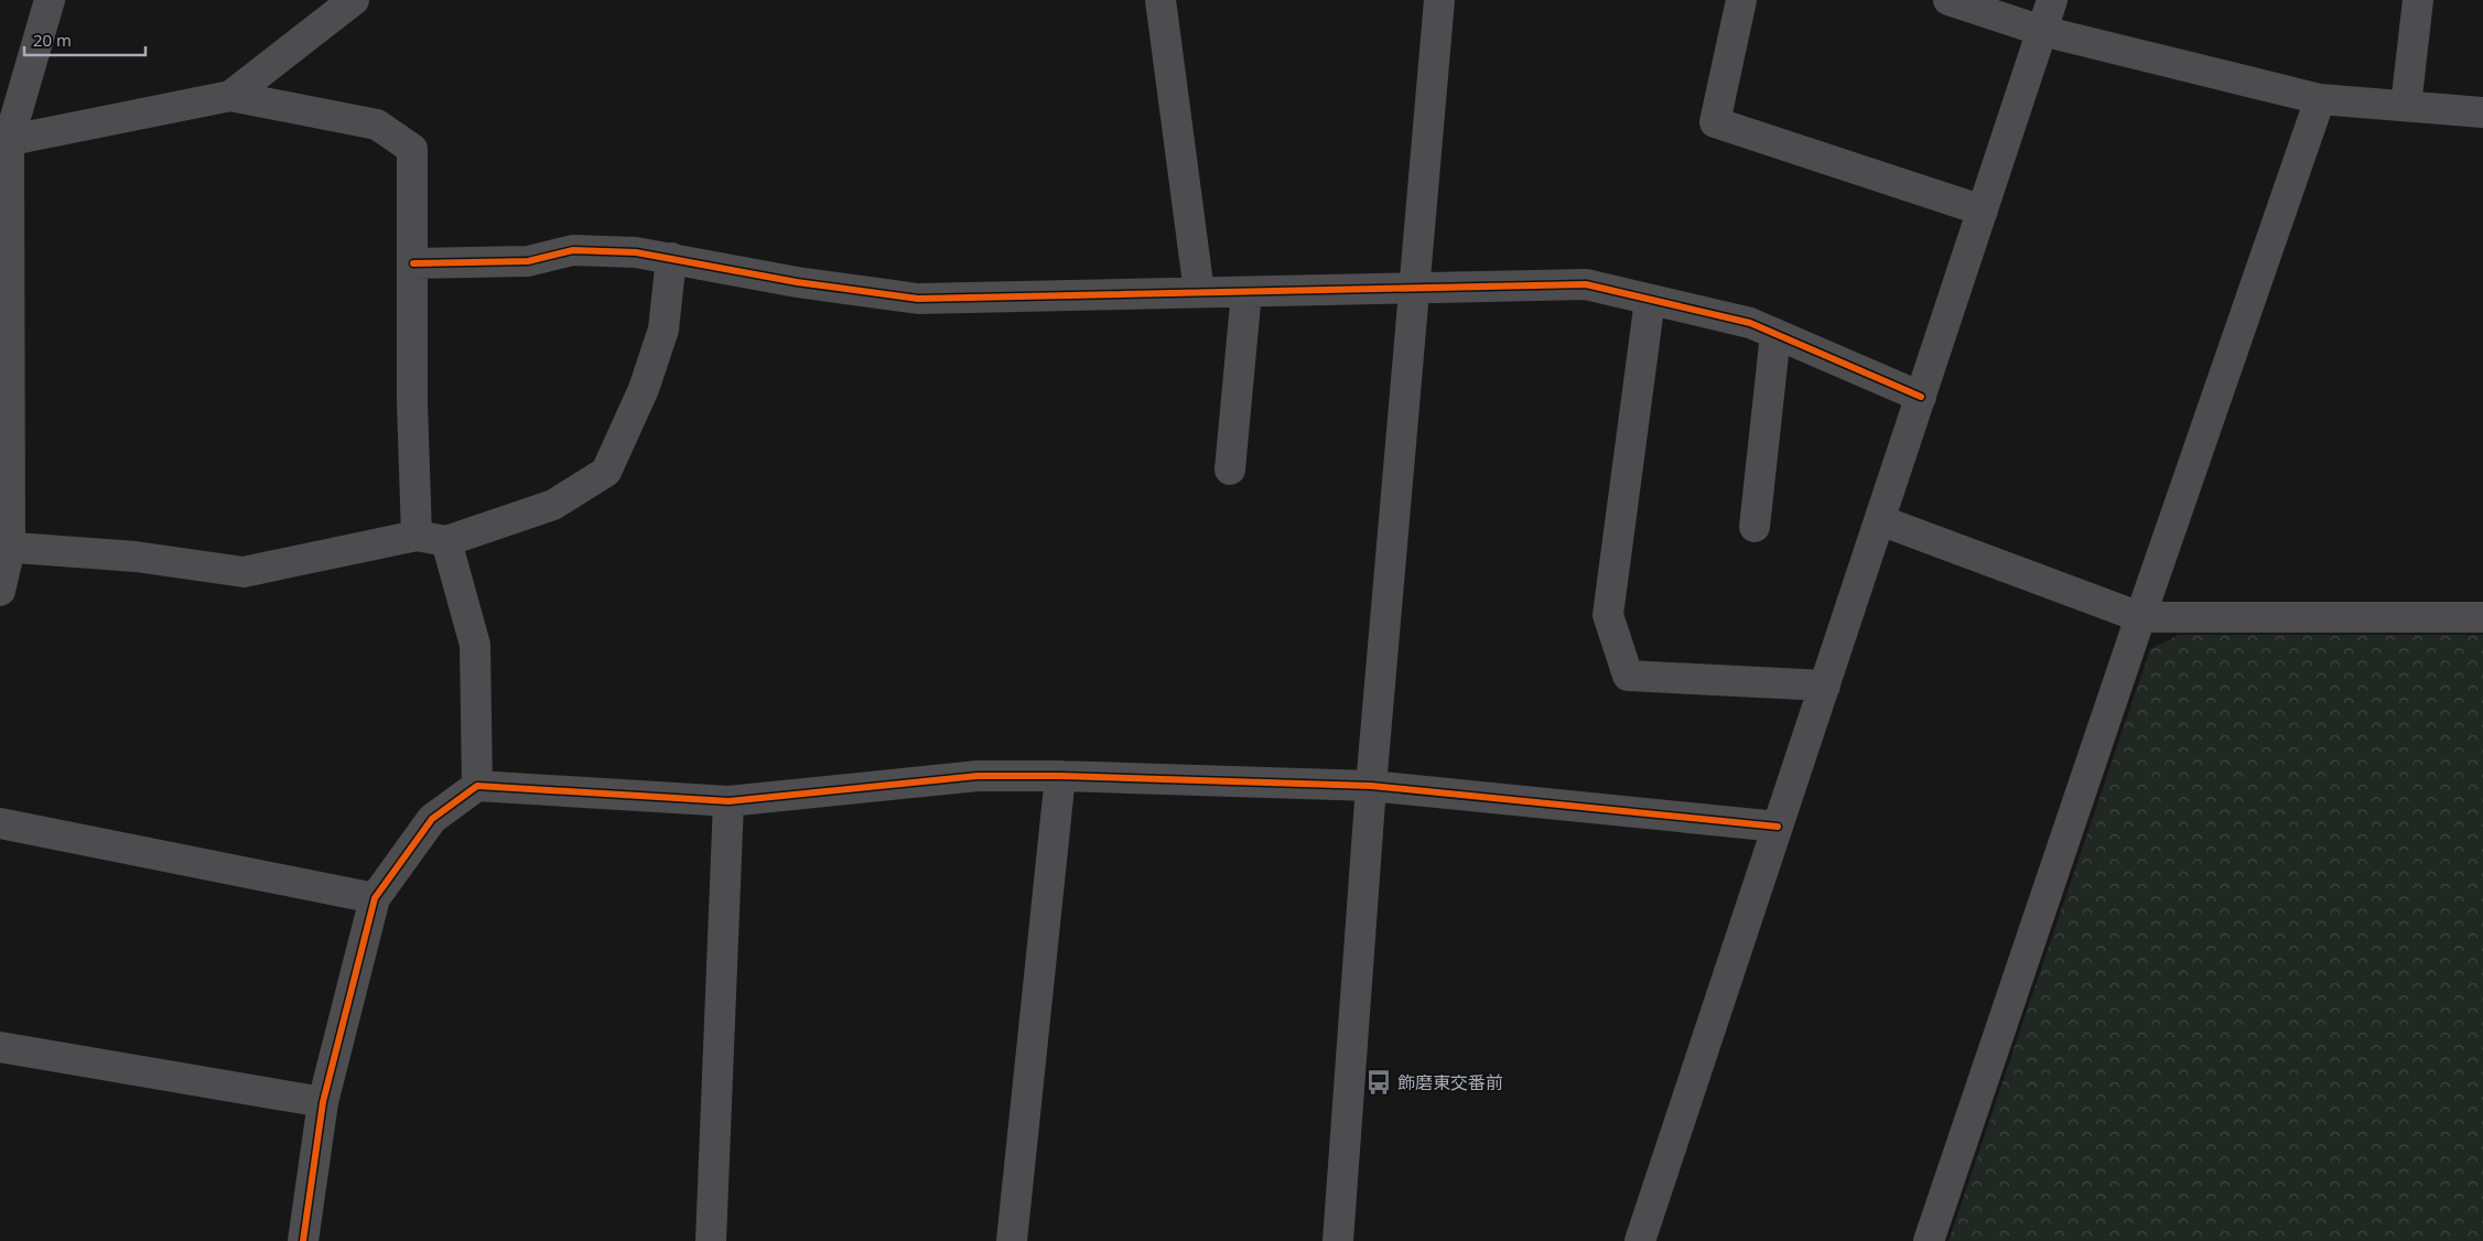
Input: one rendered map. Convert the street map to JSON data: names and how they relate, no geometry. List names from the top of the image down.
{
  "places": {
    "bus stop": ["飾磨東交番前"]
  },
  "scale_bar": "20 m"
}
